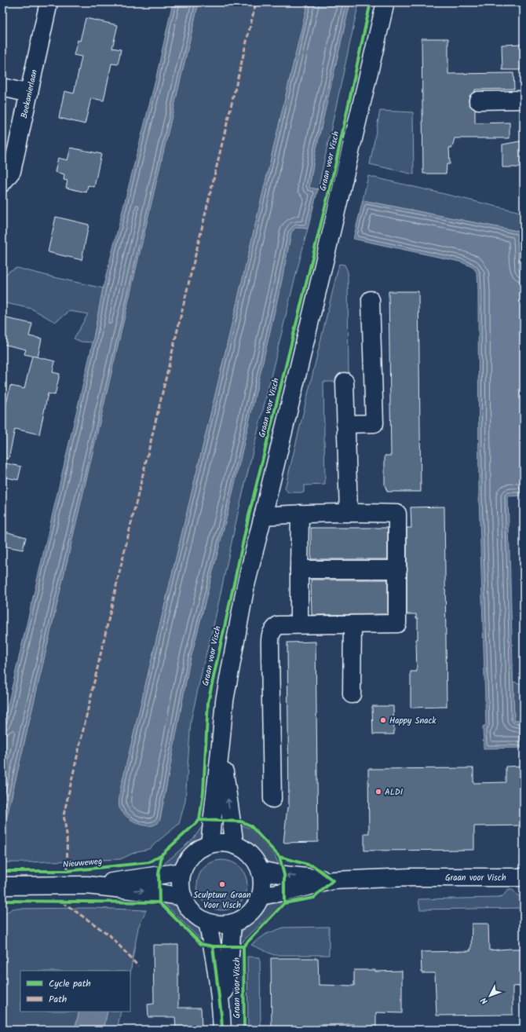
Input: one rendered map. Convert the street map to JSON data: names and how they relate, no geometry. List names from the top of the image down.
{
  "streets": {
    "street": ["Boekanierlaan", "Graan voor Visch"],
    "cycle path": ["Nieuweweg"]
  },
  "places": ["Happy Snack", "ALDI", "Sculptuur Graan Voor Visch"],
  "legend": ["Cycle path", "Path"],
  "north": "bottom left"
}
